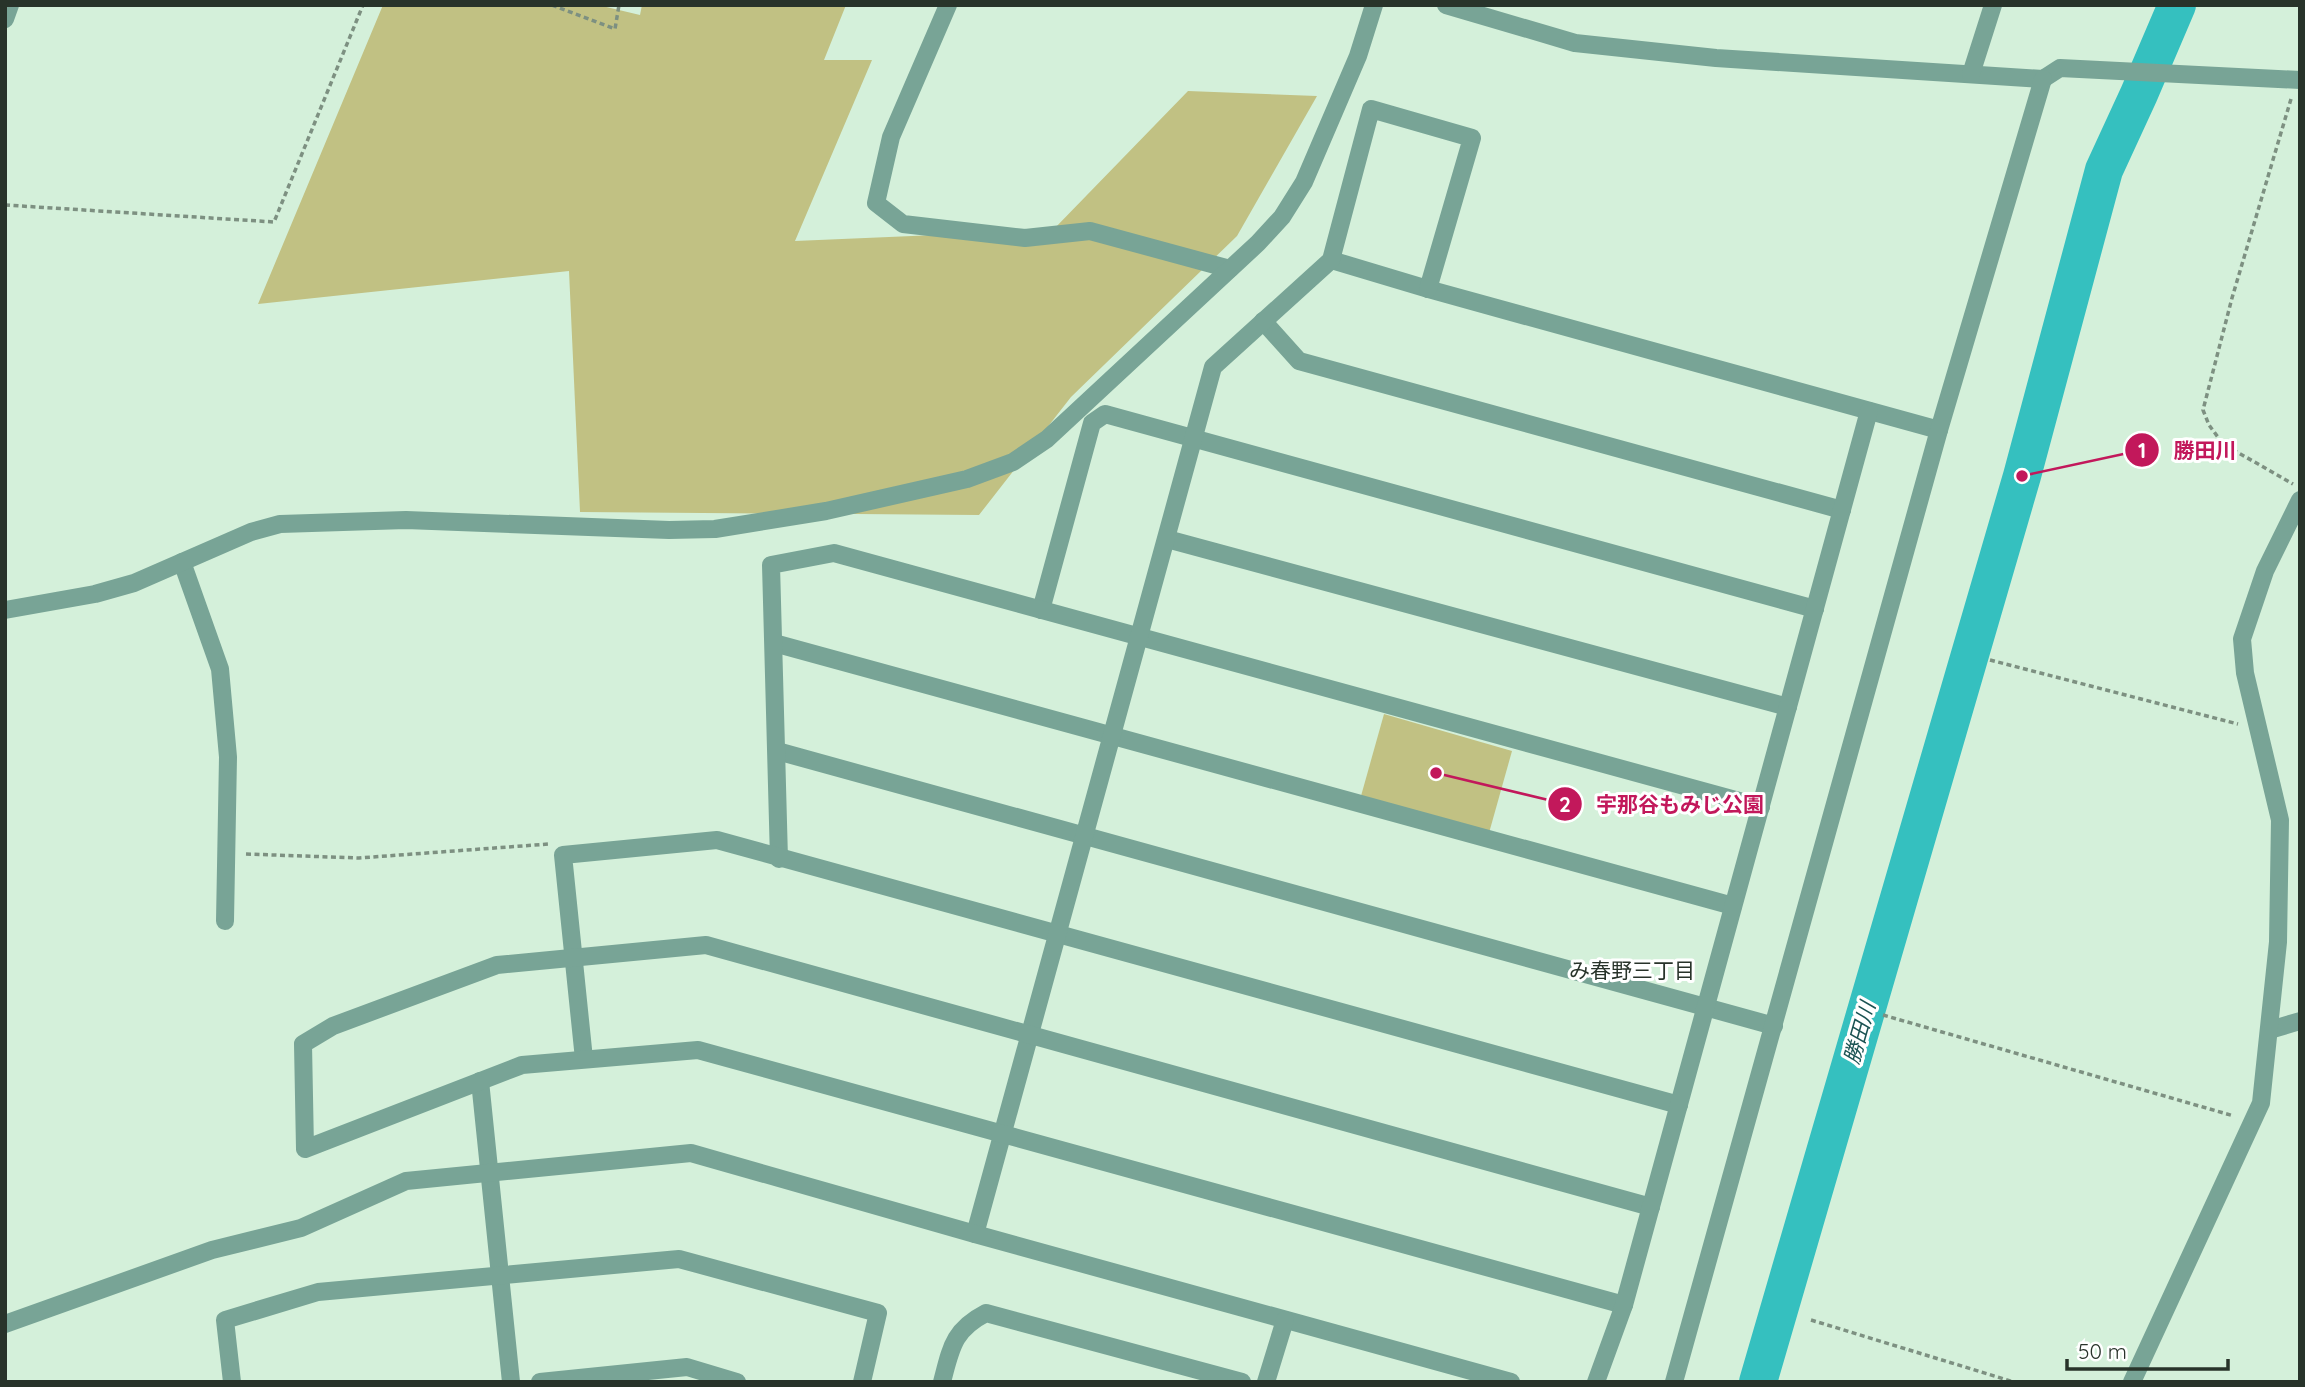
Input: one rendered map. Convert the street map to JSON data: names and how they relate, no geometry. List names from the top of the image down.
{
  "districts": ["み春野三丁目"],
  "water": ["勝田川"],
  "places": ["勝田川", "宇那谷もみじ公園"],
  "scale_bar": "50 m"
}
